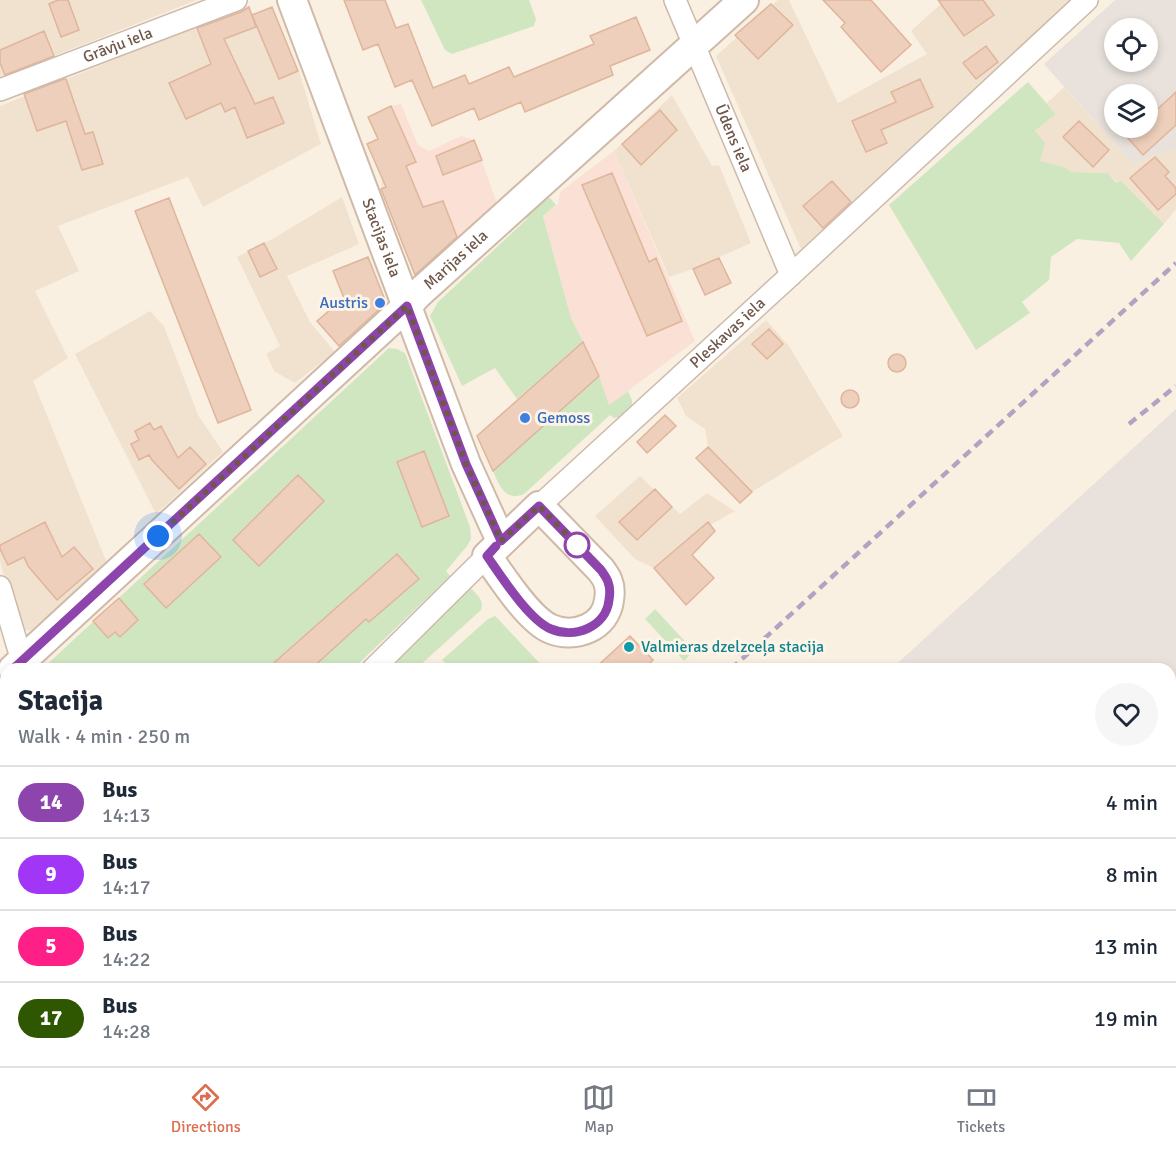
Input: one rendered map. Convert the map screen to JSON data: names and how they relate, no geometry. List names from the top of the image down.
{
  "streets": {
    "street": [
      "Grāvju iela",
      "Ūdens iela",
      "Stacijas iela",
      "Marijas iela",
      "Pleskavas iela"
    ]
  },
  "crossings": [
    ["Ūdens iela", "Marijas iela"],
    ["Ūdens iela", "Pleskavas iela"],
    ["Stacijas iela", "Marijas iela"],
    ["Stacijas iela", "Pleskavas iela"]
  ],
  "places": ["Austris", "Gemoss", "Valmieras dzelzceļa stacija"],
  "lines": ["bus line 14"],
  "page": {
    "heading": ["Stacija", "Walk · 4 min · 250 m"],
    "list": [
      {
        "mark": "14",
        "name": "Bus",
        "note": "14:13",
        "value": "4 min"
      },
      {
        "mark": "9",
        "name": "Bus",
        "note": "14:17",
        "value": "8 min"
      },
      {
        "mark": "5",
        "name": "Bus",
        "note": "14:22",
        "value": "13 min"
      },
      {
        "mark": "17",
        "name": "Bus",
        "note": "14:28",
        "value": "19 min"
      }
    ],
    "tabs": ["Directions", "Map", "Tickets"]
  }
}
